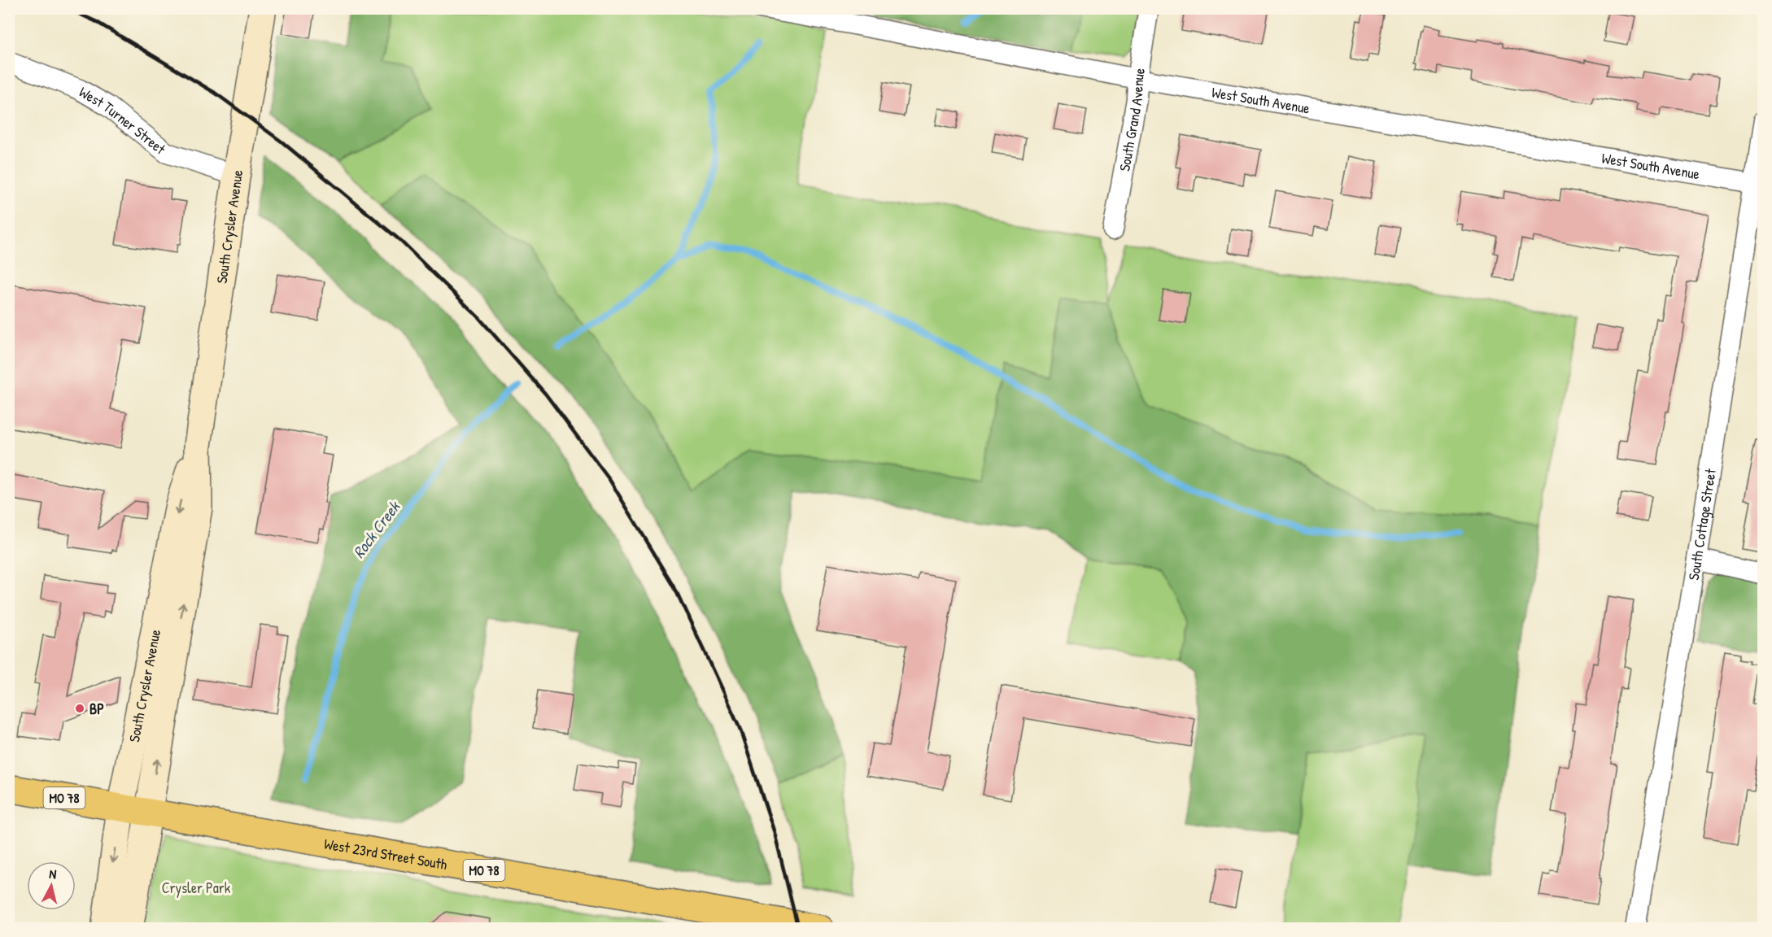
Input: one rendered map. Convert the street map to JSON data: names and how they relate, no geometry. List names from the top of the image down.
{
  "streets": {
    "main road": ["South Crysler Avenue", "MO 78", "West 23rd Street South"],
    "street": [
      "West South Avenue",
      "South Grand Avenue",
      "West Turner Street",
      "South Cottage Street"
    ]
  },
  "crossings": [
    ["West South Avenue", "South Grand Avenue"],
    ["West South Avenue", "South Cottage Street"],
    ["West Turner Street", "South Crysler Avenue"],
    ["South Crysler Avenue", "West 23rd Street South"]
  ],
  "water": ["Rock Creek"],
  "parks": ["Crysler Park"],
  "places": ["BP"],
  "north": "top"
}
